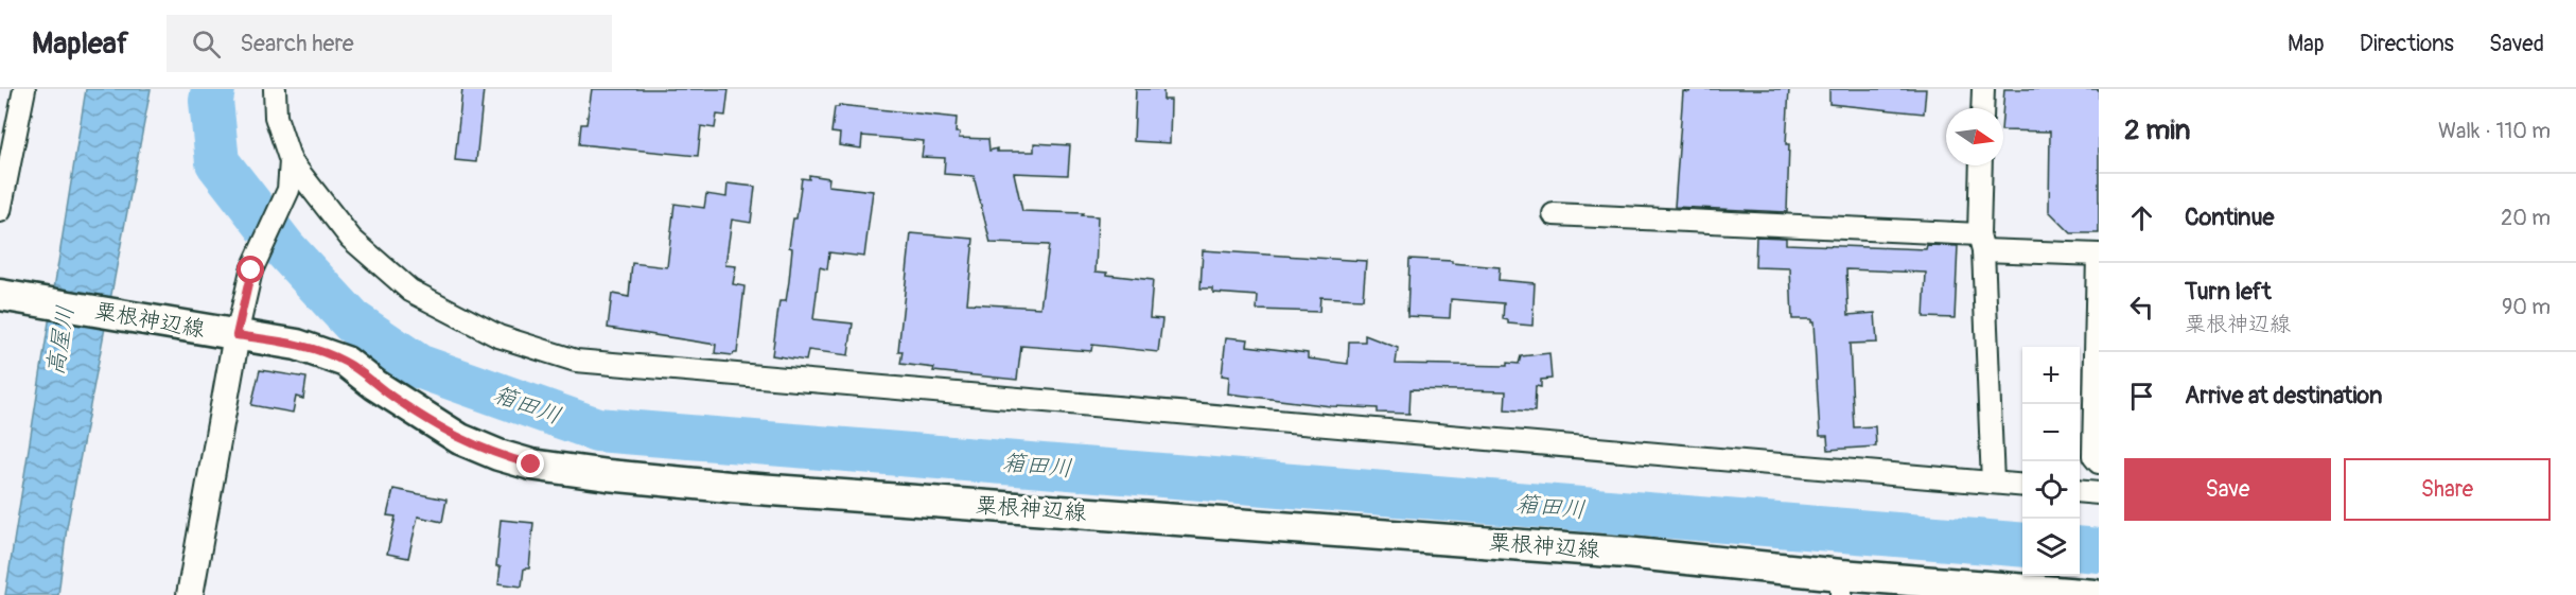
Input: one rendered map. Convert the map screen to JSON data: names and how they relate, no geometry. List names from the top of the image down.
{
  "streets": {
    "main road": ["粟根神辺線"]
  },
  "water": ["高屋川", "箱田川"],
  "north": "right",
  "page": {
    "header": "Mapleaf",
    "search": "Search here",
    "nav": ["Map", "Directions", "Saved"],
    "heading": ["2 min", "Walk · 110 m"],
    "list": [
      ["Continue", "20 m"],
      ["Turn left", "粟根神辺線", "90 m"],
      "Arrive at destination"
    ],
    "map_buttons": ["+", "−"],
    "buttons": ["Save", "Share"]
  }
}
